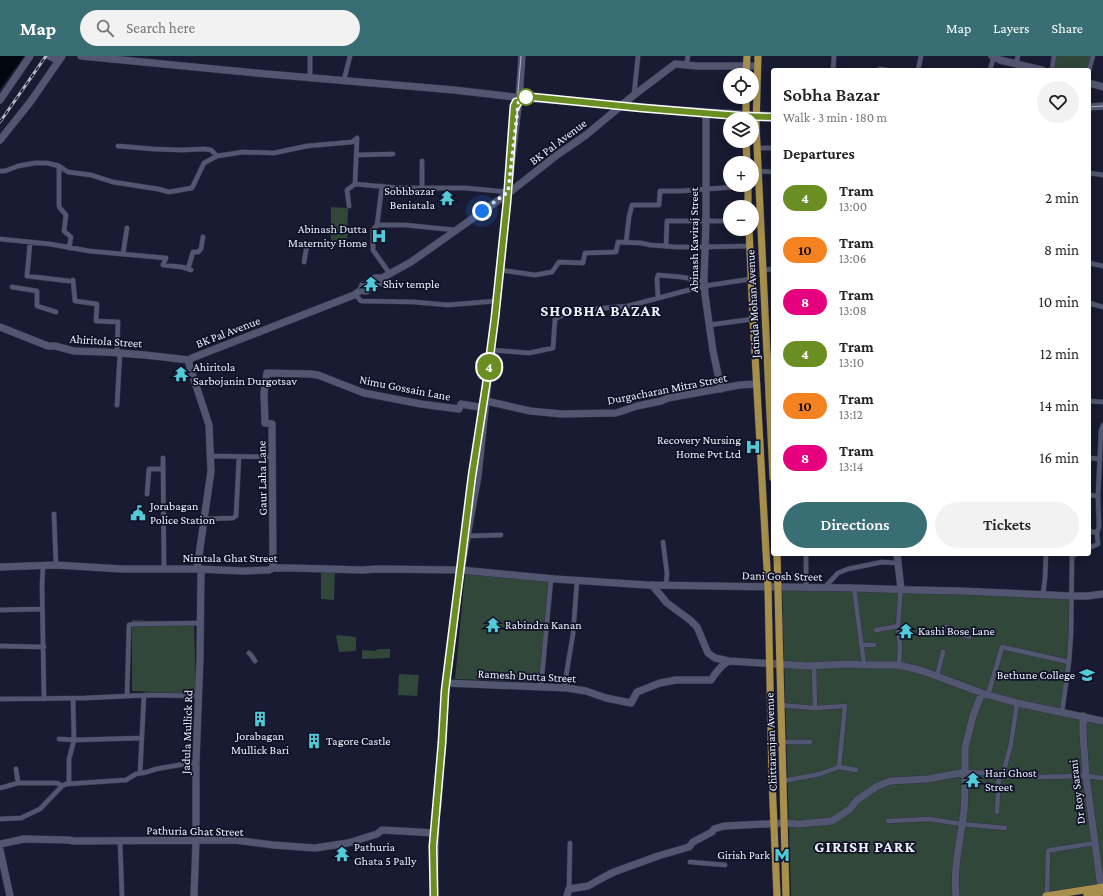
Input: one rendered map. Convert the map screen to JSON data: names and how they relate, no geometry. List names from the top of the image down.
{
  "streets": {
    "main road": ["Jatinda Mohan Avenue", "Chittaranjan Avenue"],
    "street": [
      "BK Pal Avenue",
      "Abinash Kaviraj Street",
      "Ahiritola Street",
      "Nimu Gossain Lane",
      "Durgacharan Mitra Street",
      "Gaur Laha Lane",
      "Nimtala Ghat Street",
      "Dani Gosh Street",
      "Ramesh Dutta Street",
      "Jadula Mullick Rd",
      "Dr Roy Sarani",
      "Pathuria Ghat Street"
    ]
  },
  "crossings": [
    ["BK Pal Avenue", "Jatinda Mohan Avenue"],
    ["BK Pal Avenue", "Ahiritola Street"],
    ["BK Pal Avenue", "Nimtala Ghat Street"],
    ["BK Pal Avenue", "Jadula Mullick Rd"],
    ["Abinash Kaviraj Street", "Durgacharan Mitra Street"],
    ["Nimu Gossain Lane", "Durgacharan Mitra Street"],
    ["Nimu Gossain Lane", "Gaur Laha Lane"],
    ["Gaur Laha Lane", "Nimtala Ghat Street"],
    ["Nimtala Ghat Street", "Dani Gosh Street"],
    ["Nimtala Ghat Street", "Jadula Mullick Rd"],
    ["Dani Gosh Street", "Chittaranjan Avenue"],
    ["Jadula Mullick Rd", "Pathuria Ghat Street"]
  ],
  "districts": ["SHOBHA BAZAR", "GIRISH PARK"],
  "places": {
    "temple": [
      "Sobhbazar Beniatala",
      "Shiv temple",
      "Ahiritola Sarbojanin Durgotsav",
      "Rabindra Kanan",
      "Kashi Bose Lane",
      "Hari Ghost Street",
      "Pathuria Ghata 5 Pally"
    ],
    "hospital": ["Abinash Dutta Maternity Home", "Recovery Nursing Home Pvt Ltd"],
    "public building": ["Jorabagan Police Station"],
    "school or university": ["Bethune College"],
    "building": ["Jorabagan Mullick Bari", "Tagore Castle"],
    "metro station": ["Girish Park"]
  },
  "lines": ["tram line 4"],
  "page": {
    "header": "Map",
    "search": "Search here",
    "nav": ["Map", "Layers", "Share"],
    "on_map": "4",
    "map_buttons": ["+", "−"],
    "heading": [
      ["Sobha Bazar", "Walk · 3 min · 180 m"],
      "Departures"
    ],
    "list": [
      {
        "mark": "4",
        "name": "Tram",
        "note": "13:00",
        "value": "2 min"
      },
      {
        "mark": "10",
        "name": "Tram",
        "note": "13:06",
        "value": "8 min"
      },
      {
        "mark": "8",
        "name": "Tram",
        "note": "13:08",
        "value": "10 min"
      },
      {
        "mark": "4",
        "name": "Tram",
        "note": "13:10",
        "value": "12 min"
      },
      {
        "mark": "10",
        "name": "Tram",
        "note": "13:12",
        "value": "14 min"
      },
      {
        "mark": "8",
        "name": "Tram",
        "note": "13:14",
        "value": "16 min"
      }
    ],
    "buttons": ["Directions", "Tickets"]
  }
}
